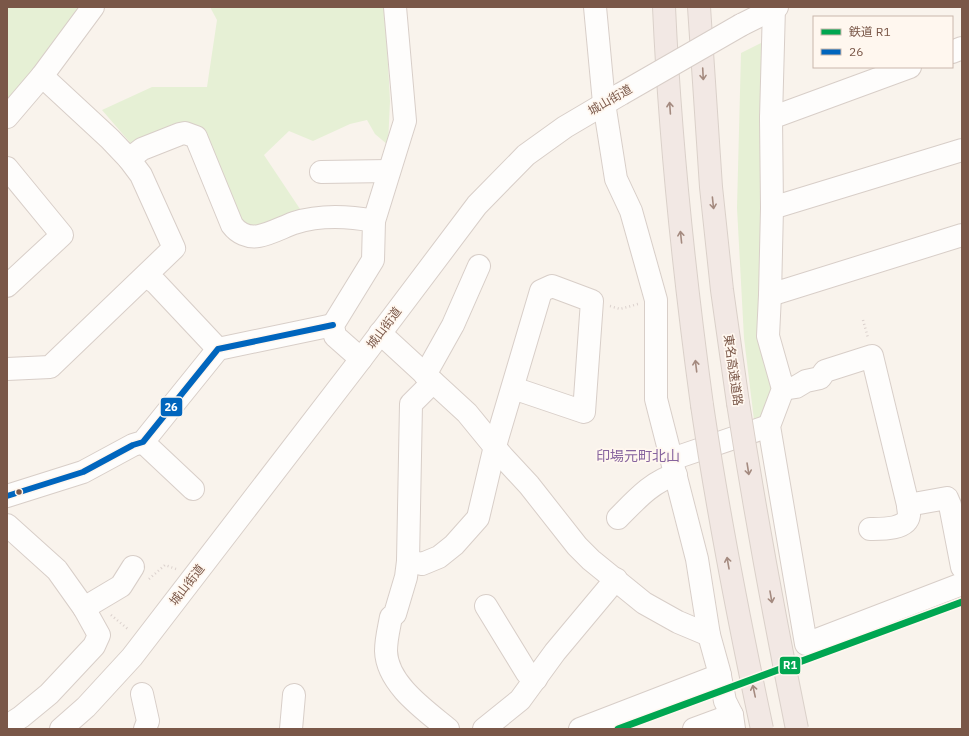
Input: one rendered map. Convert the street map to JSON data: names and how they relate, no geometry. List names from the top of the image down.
{
  "streets": {
    "highway": ["東名高速道路"],
    "street": ["城山街道"]
  },
  "districts": ["印場元町北山"],
  "lines": ["transit line 26", "rail line R1"],
  "legend": ["鉄道 R1", "26"]
}
